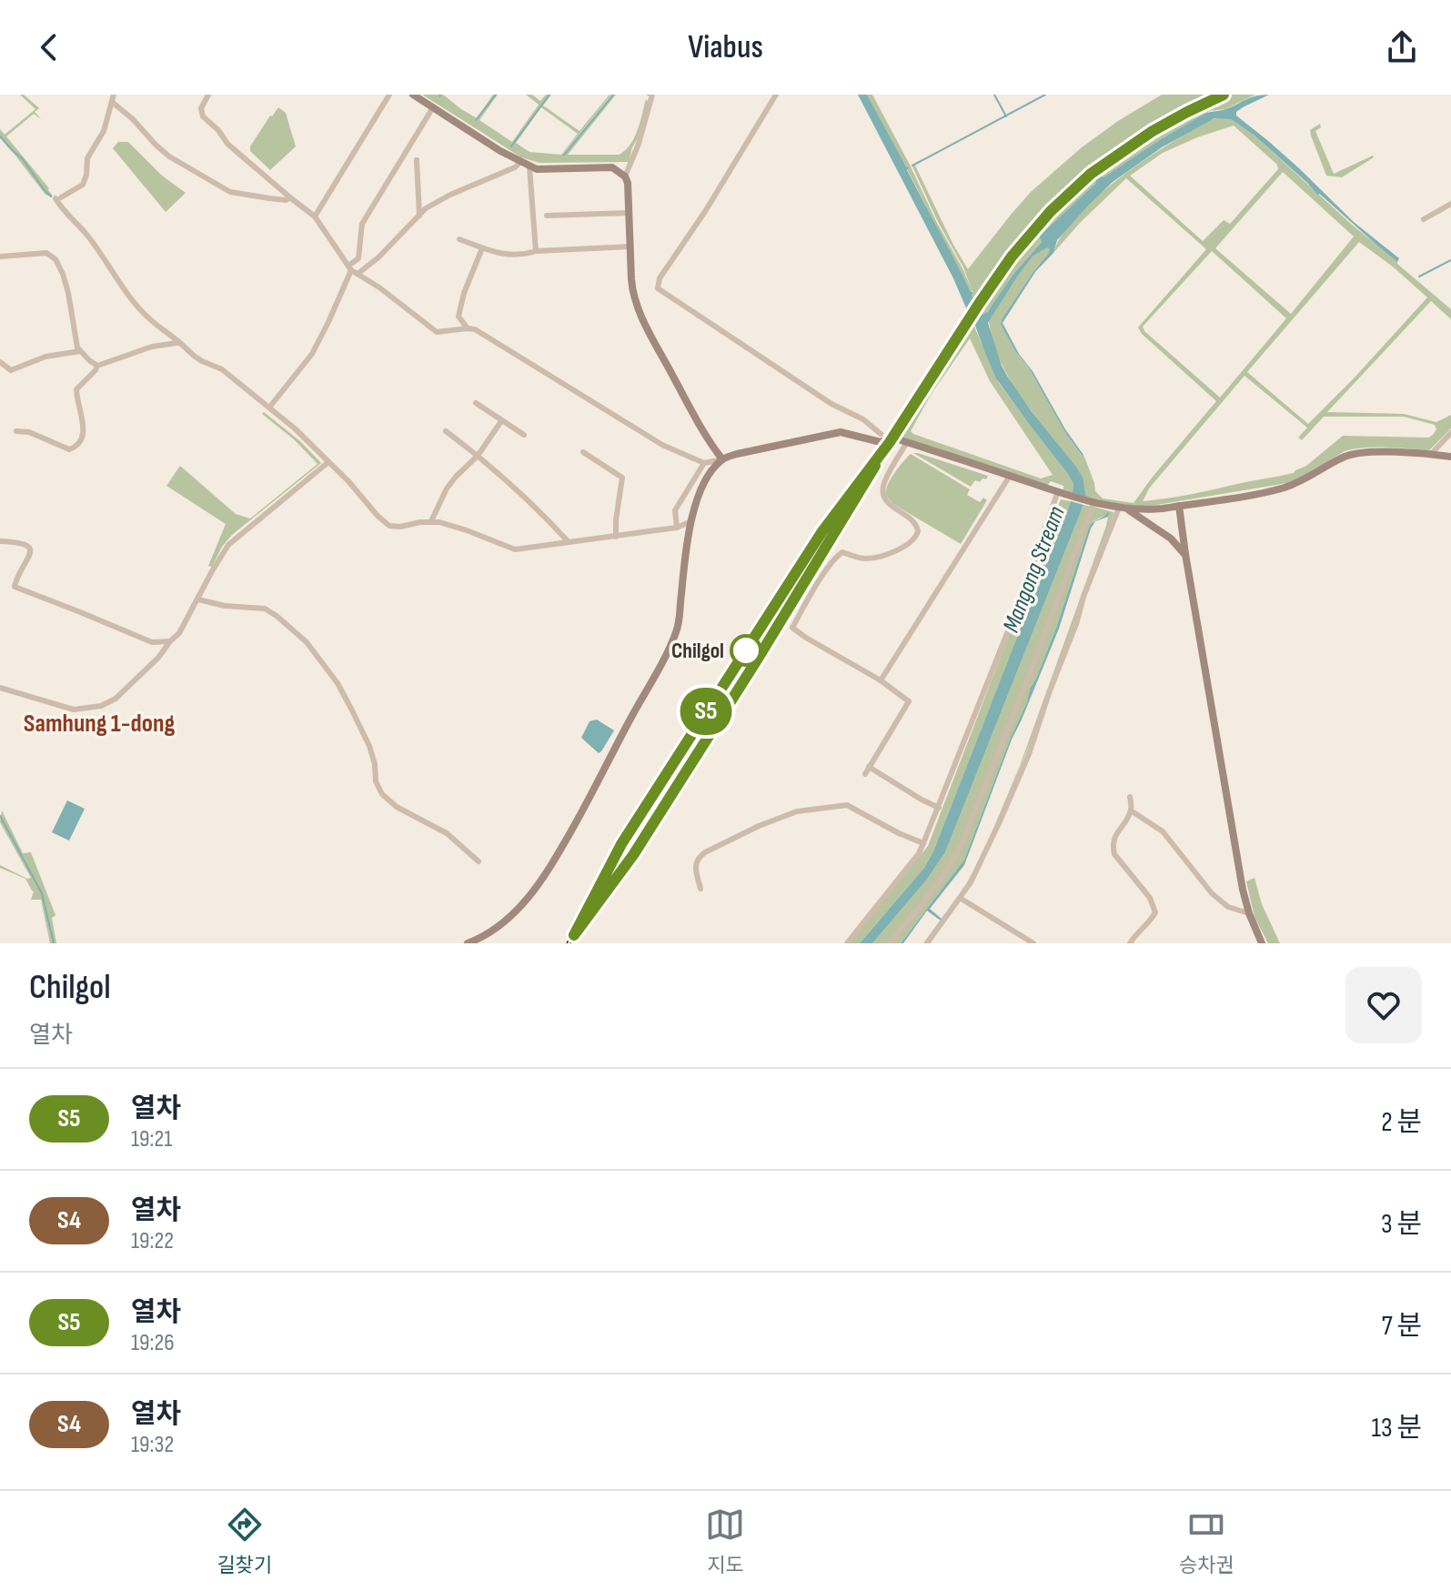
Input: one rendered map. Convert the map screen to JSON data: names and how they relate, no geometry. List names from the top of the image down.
{
  "districts": ["Samhung 1-dong"],
  "water": ["Mangong Stream"],
  "places": ["Chilgol"],
  "page": {
    "header": "Viabus",
    "on_map": "S5",
    "heading": ["Chilgol", "열차"],
    "list": [
      {
        "mark": "S5",
        "name": "열차",
        "note": "19:21",
        "value": "2 분"
      },
      {
        "mark": "S4",
        "name": "열차",
        "note": "19:22",
        "value": "3 분"
      },
      {
        "mark": "S5",
        "name": "열차",
        "note": "19:26",
        "value": "7 분"
      },
      {
        "mark": "S4",
        "name": "열차",
        "note": "19:32",
        "value": "13 분"
      }
    ],
    "tabs": ["길찾기", "지도", "승차권"]
  }
}
